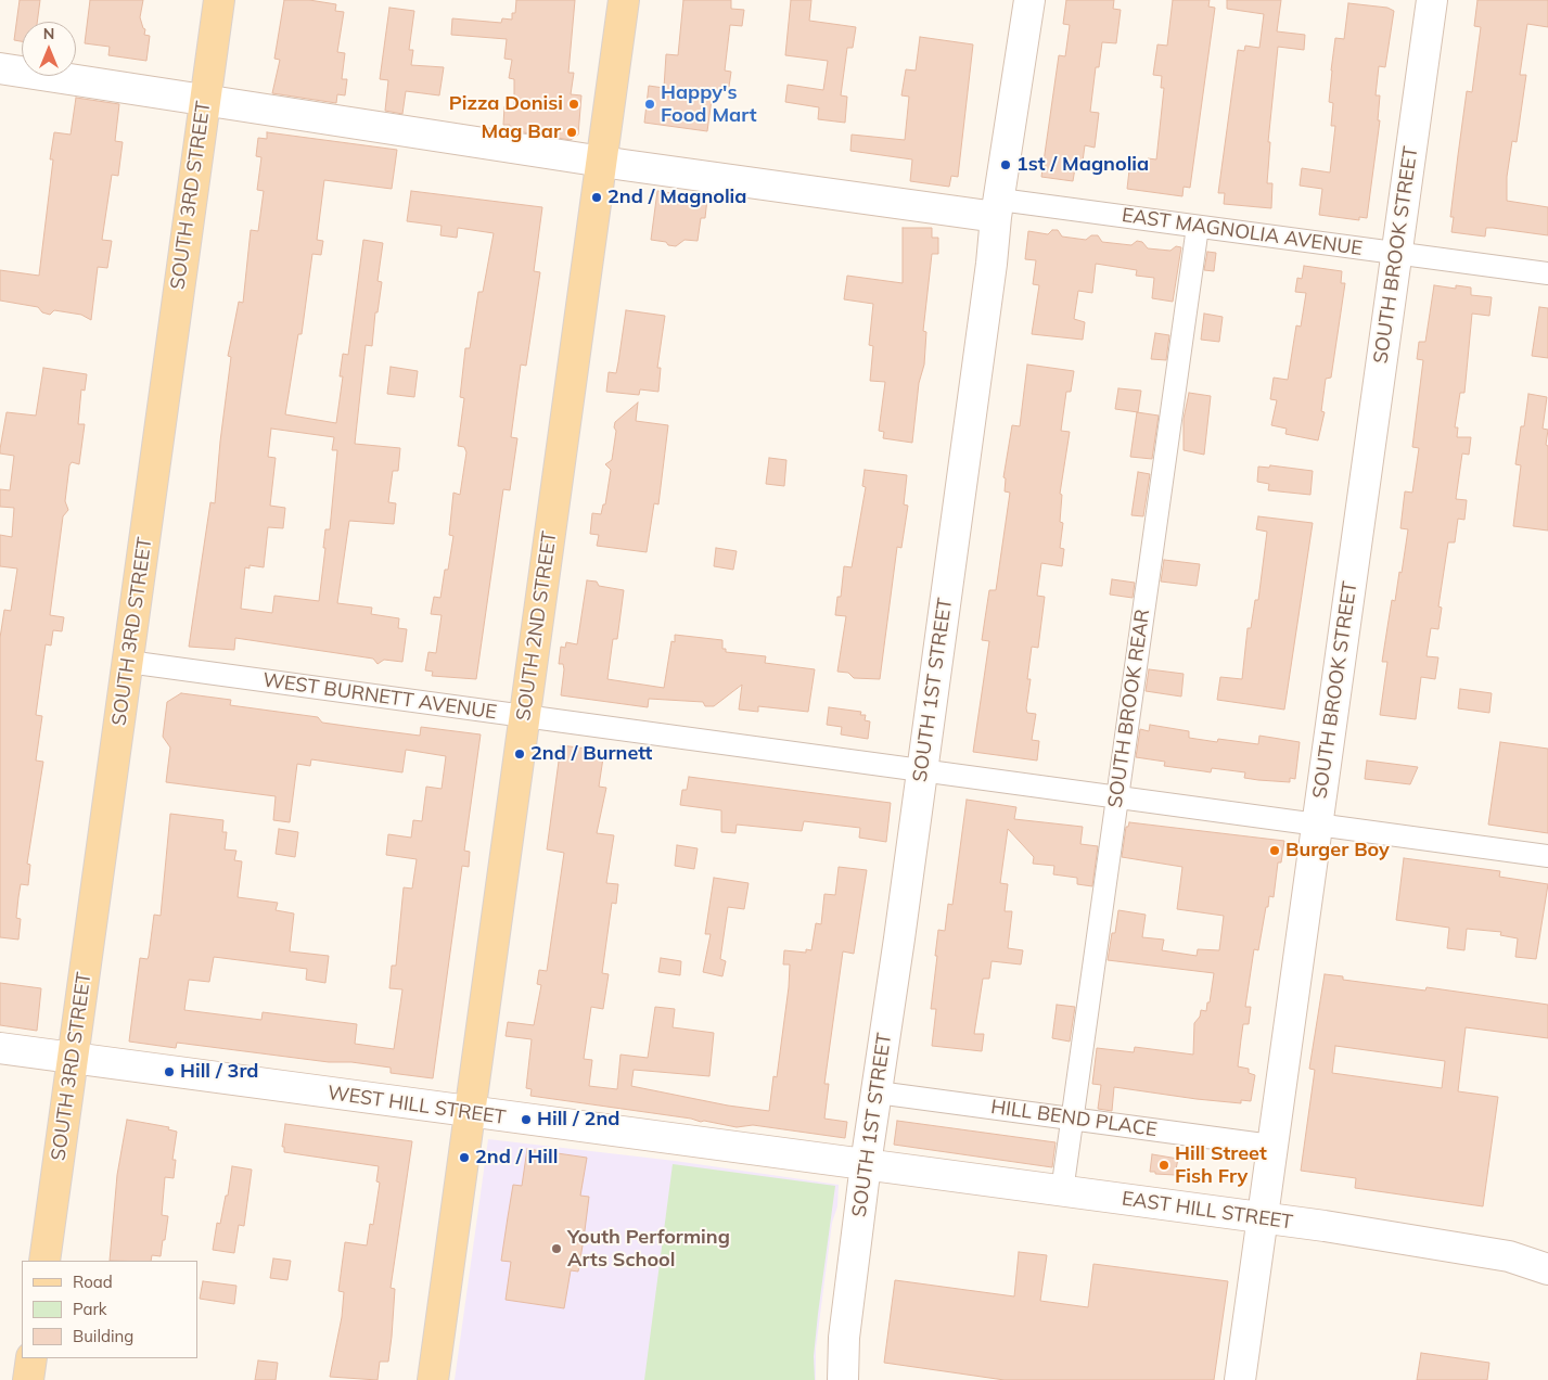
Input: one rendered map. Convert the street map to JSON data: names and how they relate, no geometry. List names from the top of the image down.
{
  "streets": {
    "main road": ["SOUTH 3RD STREET", "SOUTH 2ND STREET"],
    "street": [
      "EAST MAGNOLIA AVENUE",
      "SOUTH BROOK STREET",
      "SOUTH 1ST STREET",
      "WEST BURNETT AVENUE",
      "SOUTH BROOK REAR",
      "WEST HILL STREET",
      "HILL BEND PLACE",
      "EAST HILL STREET"
    ]
  },
  "crossings": [
    ["SOUTH 3RD STREET", "WEST BURNETT AVENUE"],
    ["SOUTH 3RD STREET", "WEST HILL STREET"],
    ["EAST MAGNOLIA AVENUE", "SOUTH BROOK STREET"],
    ["EAST MAGNOLIA AVENUE", "SOUTH 1ST STREET"],
    ["EAST MAGNOLIA AVENUE", "SOUTH BROOK REAR"],
    ["SOUTH BROOK STREET", "WEST BURNETT AVENUE"],
    ["SOUTH BROOK STREET", "HILL BEND PLACE"],
    ["SOUTH BROOK STREET", "EAST HILL STREET"],
    ["SOUTH 2ND STREET", "WEST BURNETT AVENUE"],
    ["SOUTH 2ND STREET", "WEST HILL STREET"],
    ["SOUTH 1ST STREET", "WEST BURNETT AVENUE"],
    ["SOUTH 1ST STREET", "WEST HILL STREET"],
    ["SOUTH 1ST STREET", "HILL BEND PLACE"],
    ["SOUTH 1ST STREET", "EAST HILL STREET"],
    ["WEST BURNETT AVENUE", "SOUTH BROOK REAR"],
    ["SOUTH BROOK REAR", "HILL BEND PLACE"],
    ["SOUTH BROOK REAR", "EAST HILL STREET"],
    ["WEST HILL STREET", "EAST HILL STREET"]
  ],
  "places": [
    "Pizza Donisi",
    "Happy's Food Mart",
    "Mag Bar",
    "1st / Magnolia",
    "2nd / Magnolia",
    "2nd / Burnett",
    "Burger Boy",
    "Hill / 3rd",
    "Hill / 2nd",
    "2nd / Hill",
    "Hill Street Fish Fry",
    "Youth Performing Arts School"
  ],
  "legend": ["Road", "Park", "Building"],
  "north": "top"
}
